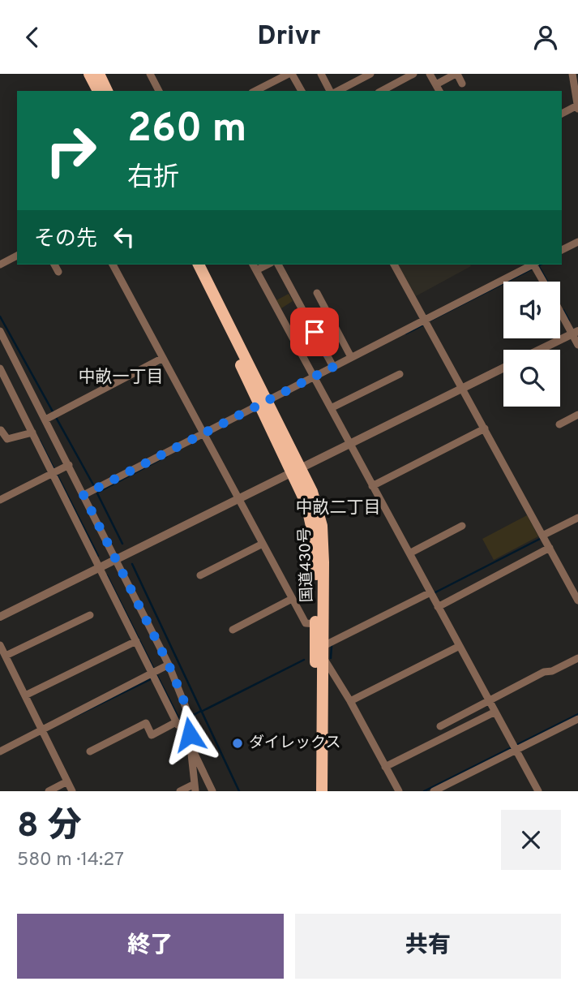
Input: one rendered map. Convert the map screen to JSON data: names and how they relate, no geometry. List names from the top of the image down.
{
  "streets": {
    "highway": ["国道430号"]
  },
  "districts": ["中畝一丁目", "中畝二丁目"],
  "places": ["ダイレックス"],
  "page": {
    "header": "Drivr",
    "turn": ["260 m", "右折"],
    "then": "その先",
    "heading": ["8 分", "580 m · 14:27"],
    "buttons": ["終了", "共有"]
  }
}
